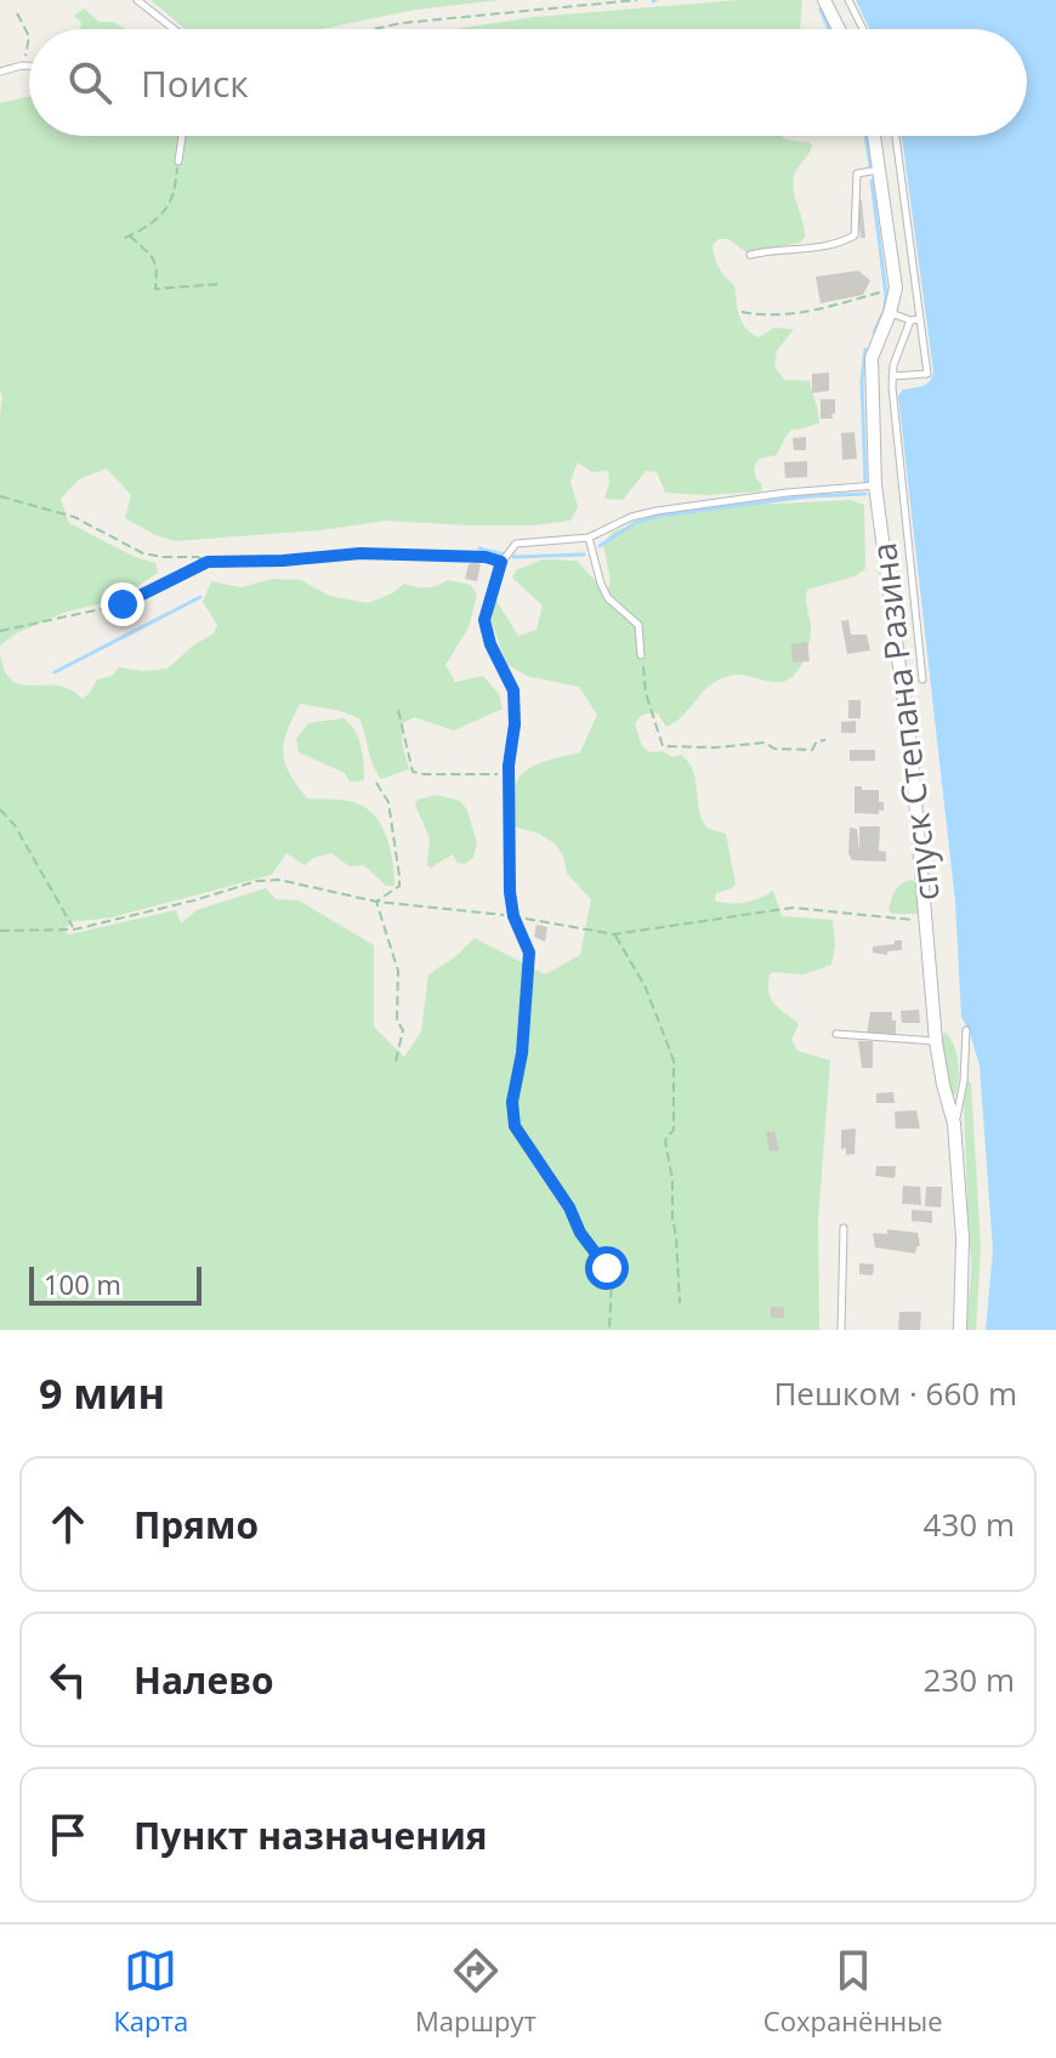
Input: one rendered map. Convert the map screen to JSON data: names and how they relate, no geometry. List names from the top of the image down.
{
  "streets": {
    "street": ["спуск Степана Разина"]
  },
  "scale_bar": "100 m",
  "page": {
    "search": "Поиск",
    "scale": "100 m",
    "heading": ["9 мин", "Пешком · 660 m"],
    "list": [
      ["Прямо", "430 m"],
      ["Налево", "230 m"],
      "Пункт назначения"
    ],
    "nav": ["Карта", "Маршрут", "Сохранённые"]
  }
}
